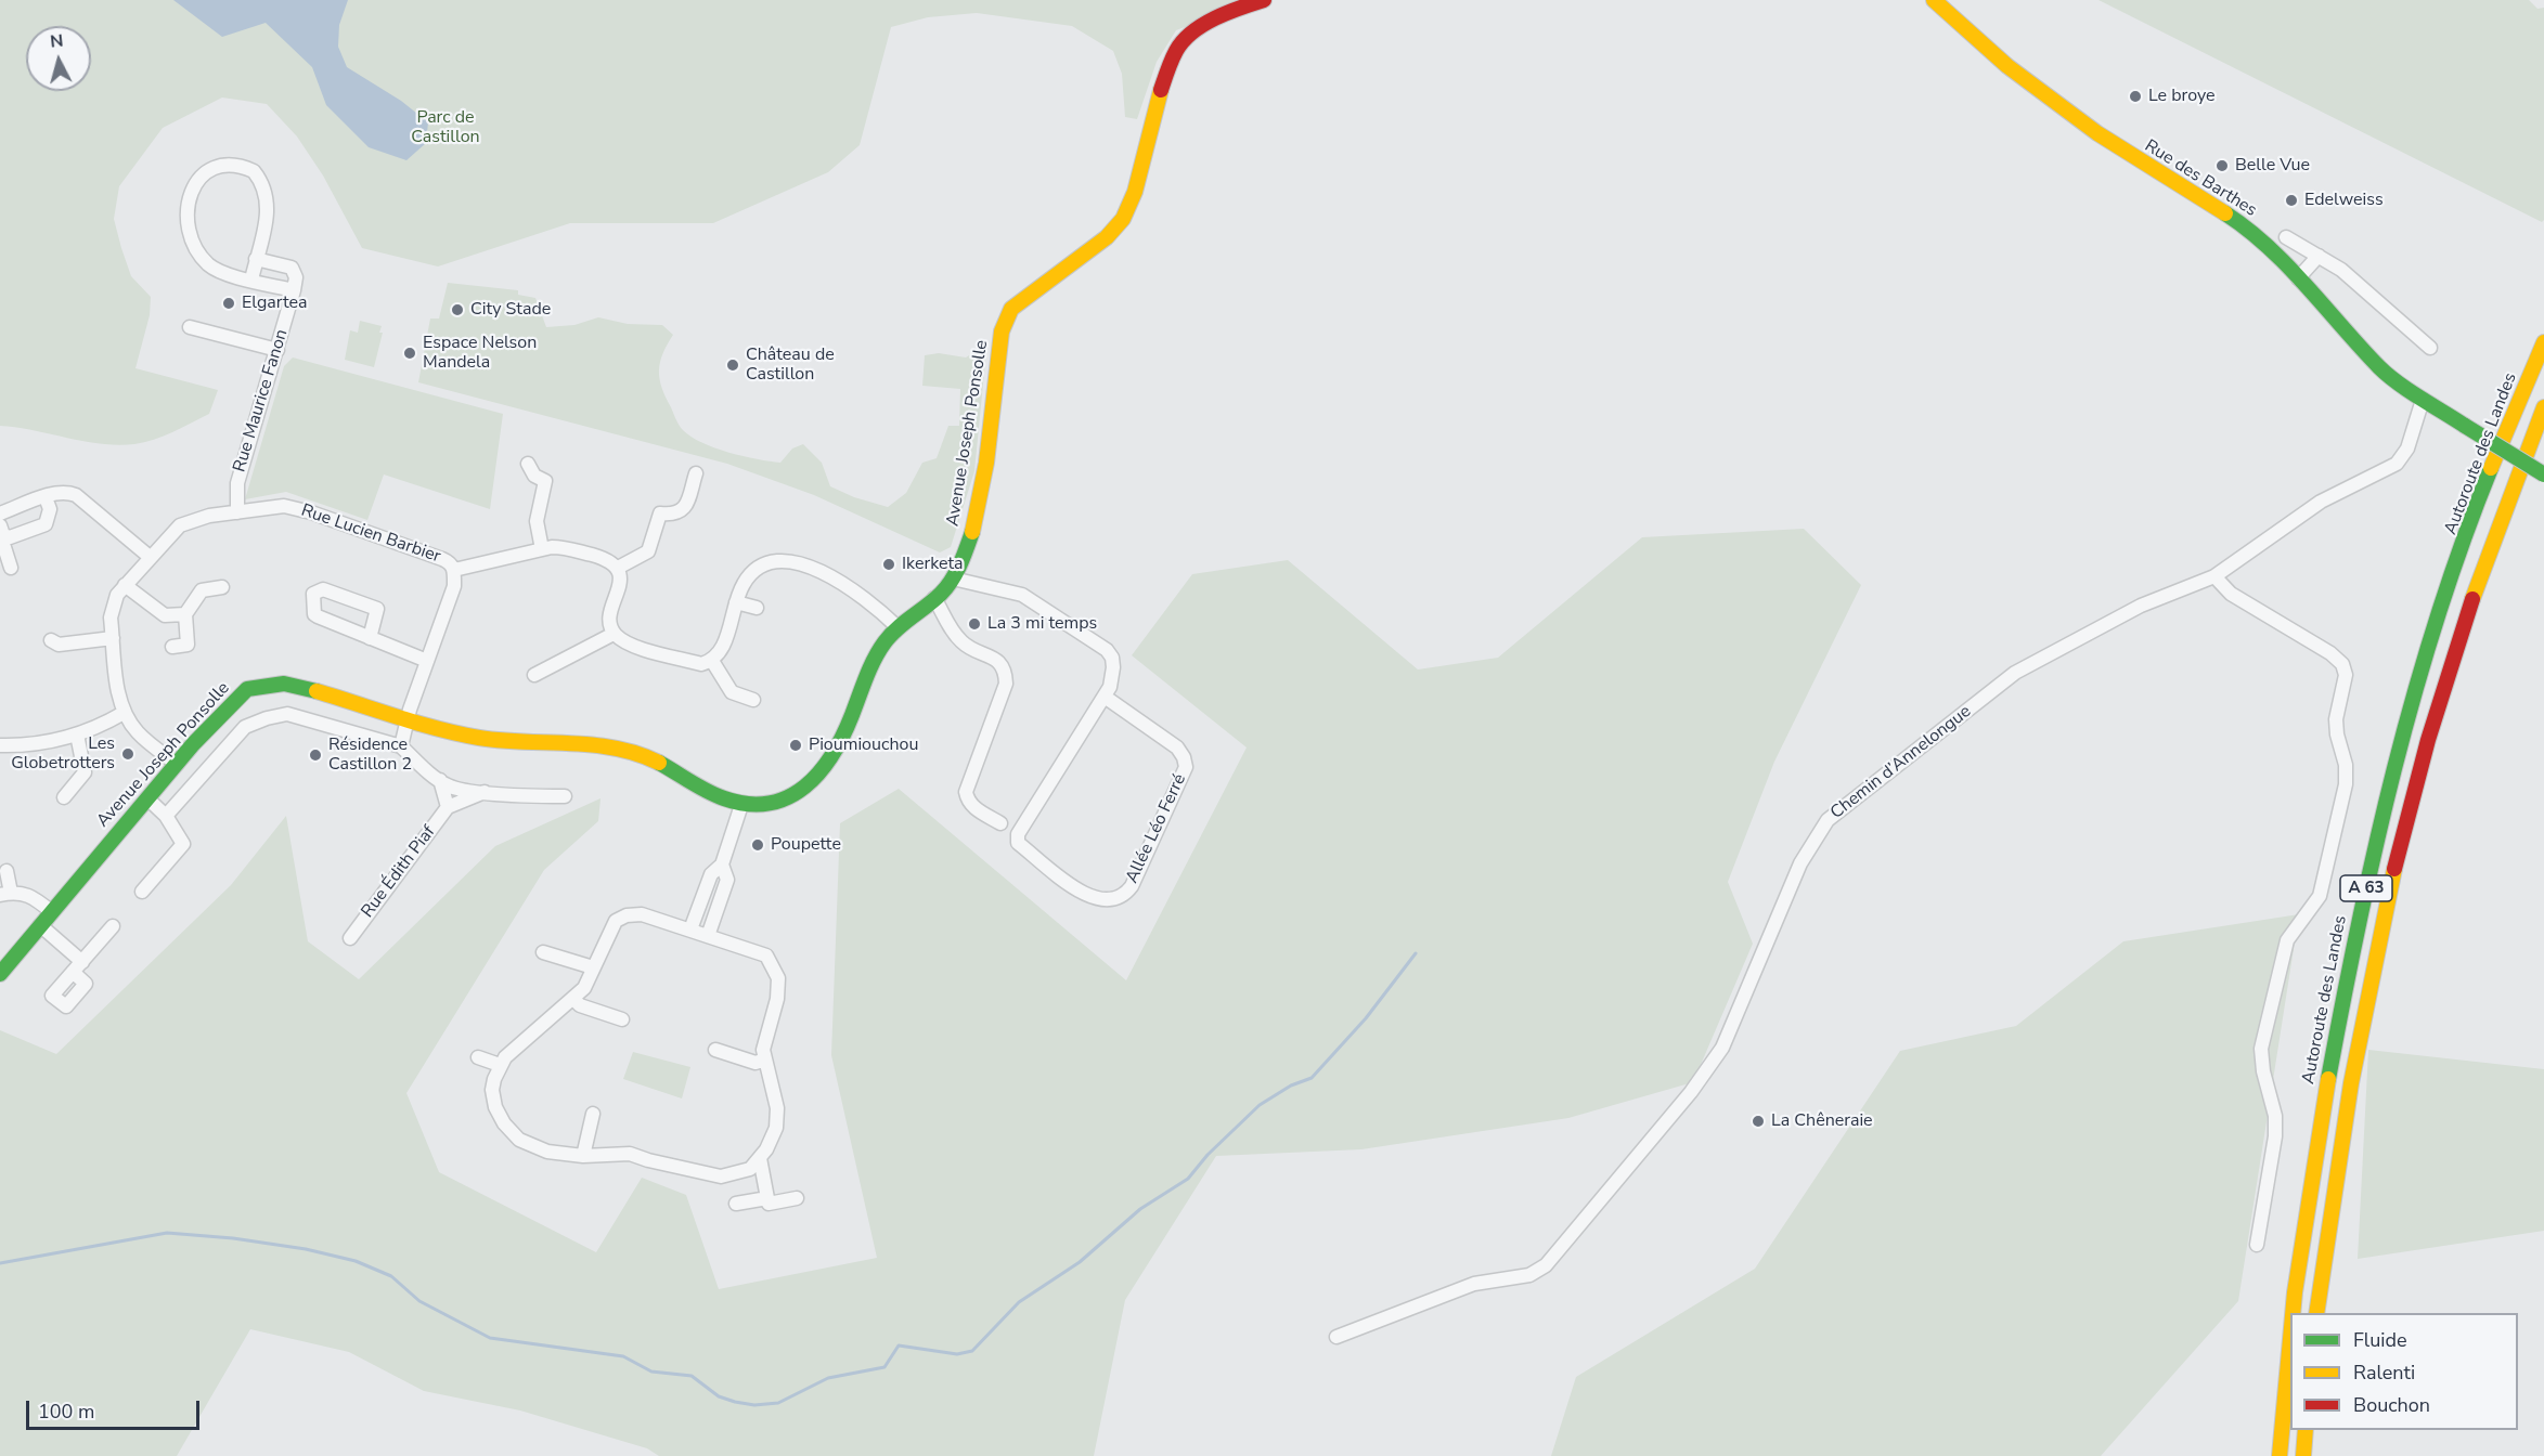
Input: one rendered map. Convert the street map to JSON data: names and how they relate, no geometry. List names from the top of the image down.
{
  "streets": {
    "main road": [
      "Rue des Barthes",
      "Avenue Joseph Ponsolle",
      "Autoroute des Landes",
      "A 63"
    ],
    "street": [
      "Rue Maurice Fanon",
      "Rue Lucien Barbier",
      "Chemin d’Annelongue",
      "Allée Léo Ferré",
      "Rue Édith Piaf"
    ]
  },
  "crossings": [
    ["Rue des Barthes", "Chemin d’Annelongue"],
    ["Rue Maurice Fanon", "Rue Lucien Barbier"],
    ["Avenue Joseph Ponsolle", "Rue Lucien Barbier"],
    ["Avenue Joseph Ponsolle", "Allée Léo Ferré"]
  ],
  "parks": ["Parc de Castillon"],
  "places": [
    "Le broye",
    "Belle Vue",
    "Edelweiss",
    "Elgartea",
    "City Stade",
    "Espace Nelson Mandela",
    "Château de Castillon",
    "Ikerketa",
    "La 3 mi temps",
    "Pioumiouchou",
    "Les Globetrotters",
    "Résidence Castillon 2",
    "Poupette",
    "La Chêneraie"
  ],
  "legend": ["Fluide", "Ralenti", "Bouchon"],
  "scale_bar": "100 m",
  "north": "top"
}
